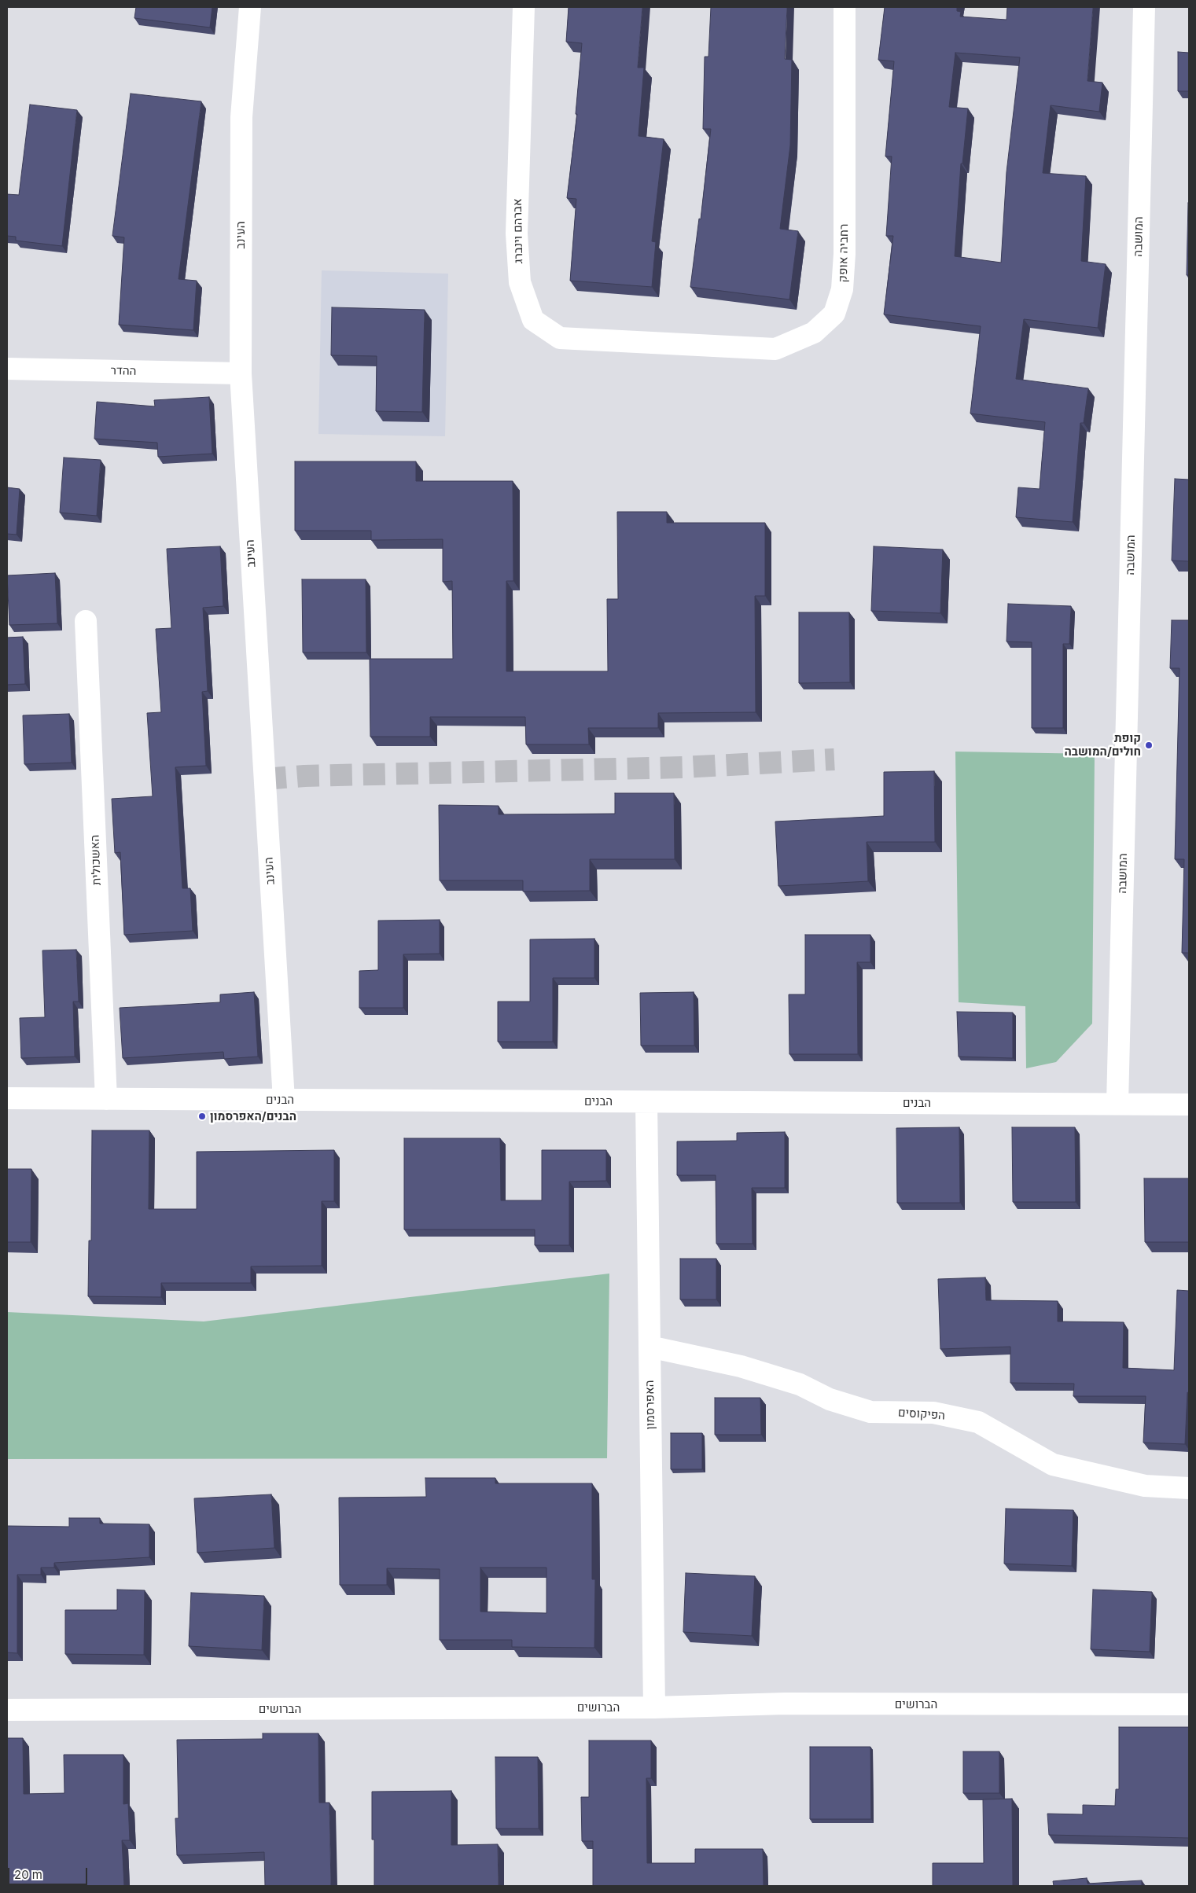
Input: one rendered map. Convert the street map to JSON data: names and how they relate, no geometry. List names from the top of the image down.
{
  "streets": {
    "street": [
      "אברהם וינברג",
      "העינב",
      "המושבה",
      "רחביה אופק",
      "ההדר",
      "האשכולית",
      "הבנים",
      "האפרסמון",
      "הפיקוסים",
      "הברושים"
    ]
  },
  "crossings": [
    ["אברהם וינברג", "רחביה אופק"],
    ["העינב", "ההדר"],
    ["העינב", "הבנים"],
    ["המושבה", "הבנים"],
    ["האשכולית", "הבנים"],
    ["הבנים", "האפרסמון"],
    ["האפרסמון", "הפיקוסים"],
    ["האפרסמון", "הברושים"]
  ],
  "places": ["קופת חולים/המושבה", "הבנים/האפרסמון"],
  "scale_bar": "20 m"
}
